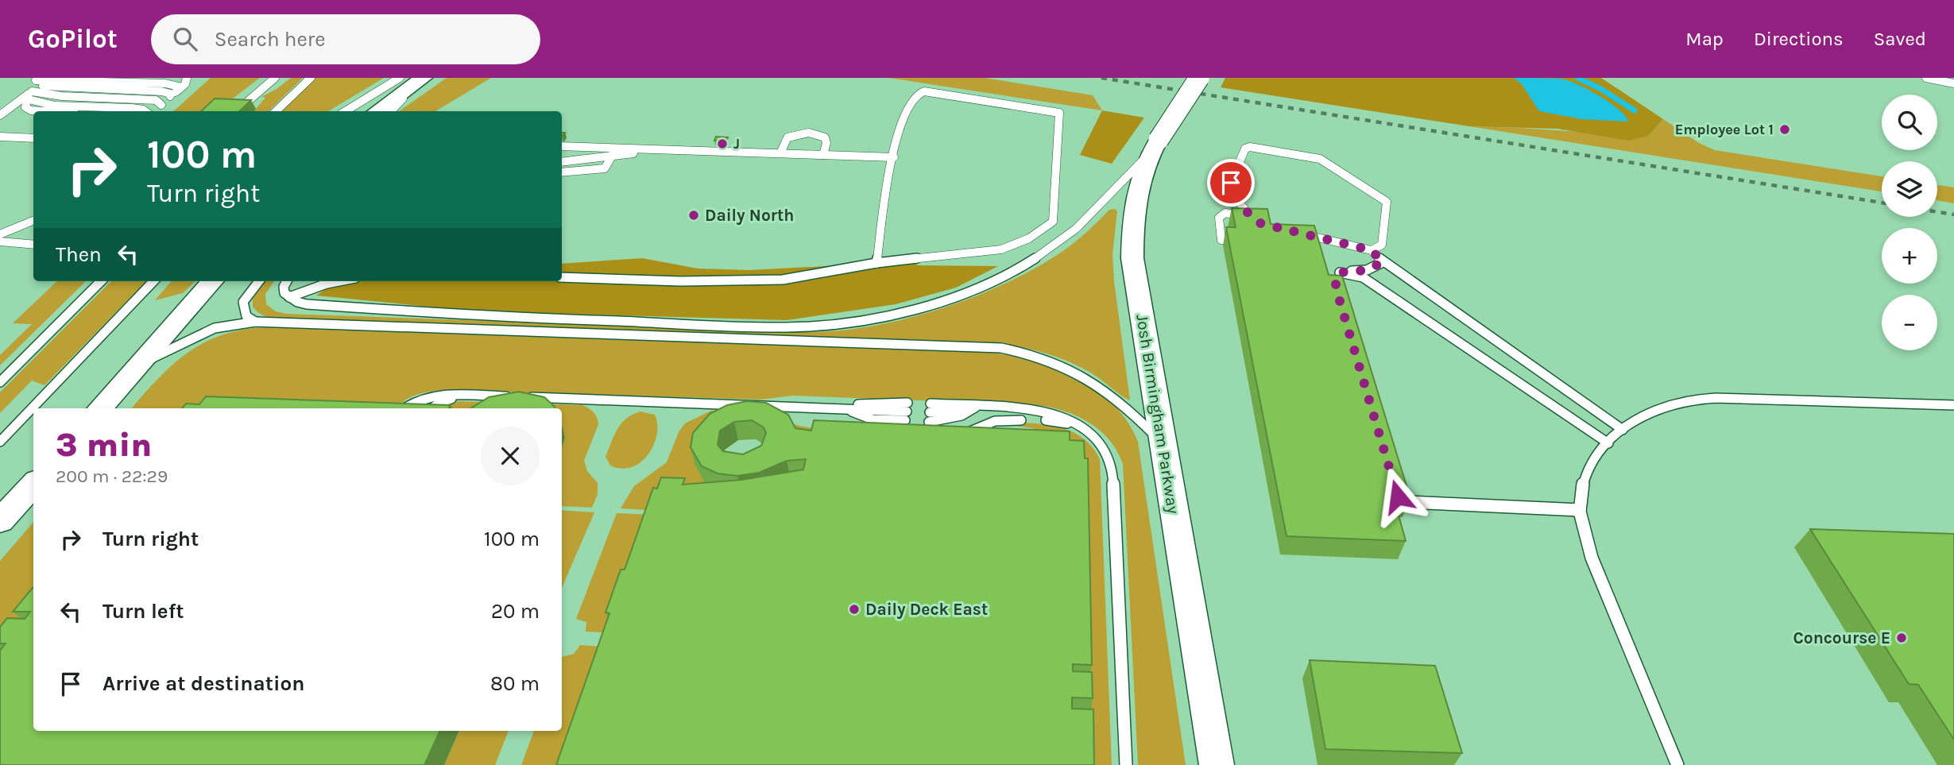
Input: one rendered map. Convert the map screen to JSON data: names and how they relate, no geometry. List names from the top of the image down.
{
  "streets": {
    "main road": ["Josh Birmingham Parkway"]
  },
  "places": [
    "Employee Lot 1",
    "J",
    "Daily North",
    "Daily Deck East",
    "Concourse E"
  ],
  "page": {
    "header": "GoPilot",
    "search": "Search here",
    "nav": ["Map", "Directions", "Saved"],
    "map_buttons": ["+", "−"],
    "turn": ["100 m", "Turn right"],
    "then": "Then",
    "heading": ["3 min", "200 m · 22:29"],
    "list": [
      {
        "name": "Turn right",
        "value": "100 m"
      },
      {
        "name": "Turn left",
        "value": "20 m"
      },
      {
        "name": "Arrive at destination",
        "value": "80 m"
      }
    ]
  }
}
